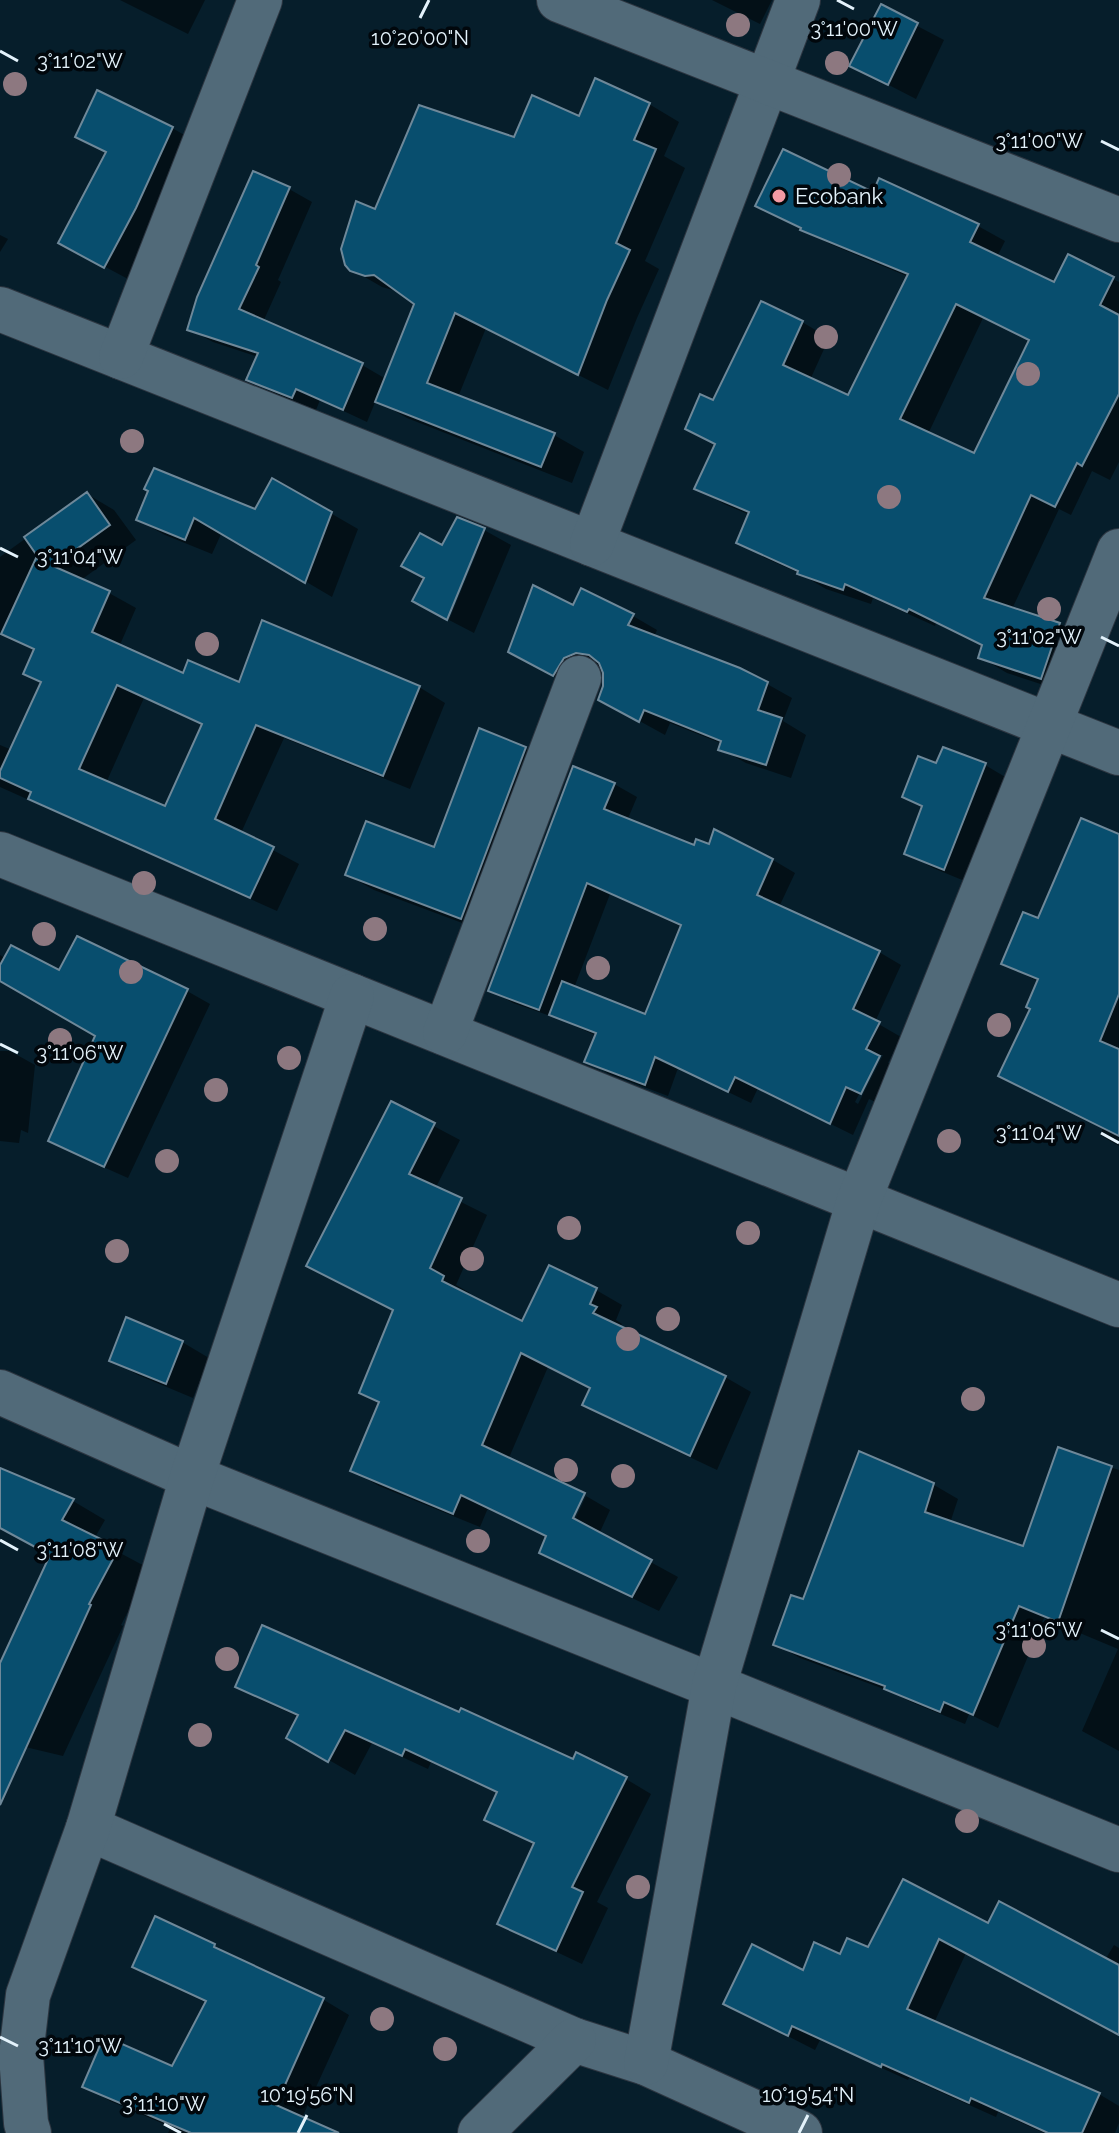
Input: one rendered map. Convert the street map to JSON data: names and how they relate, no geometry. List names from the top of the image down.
{
  "places": ["Ecobank"],
  "coordinates": [
    "3°11'00\"W",
    "10°20'00\"N",
    "3°11'02\"W",
    "3°11'04\"W",
    "3°11'06\"W",
    "3°11'08\"W",
    "3°11'10\"W",
    "10°19'56\"N",
    "10°19'54\"N"
  ]
}
